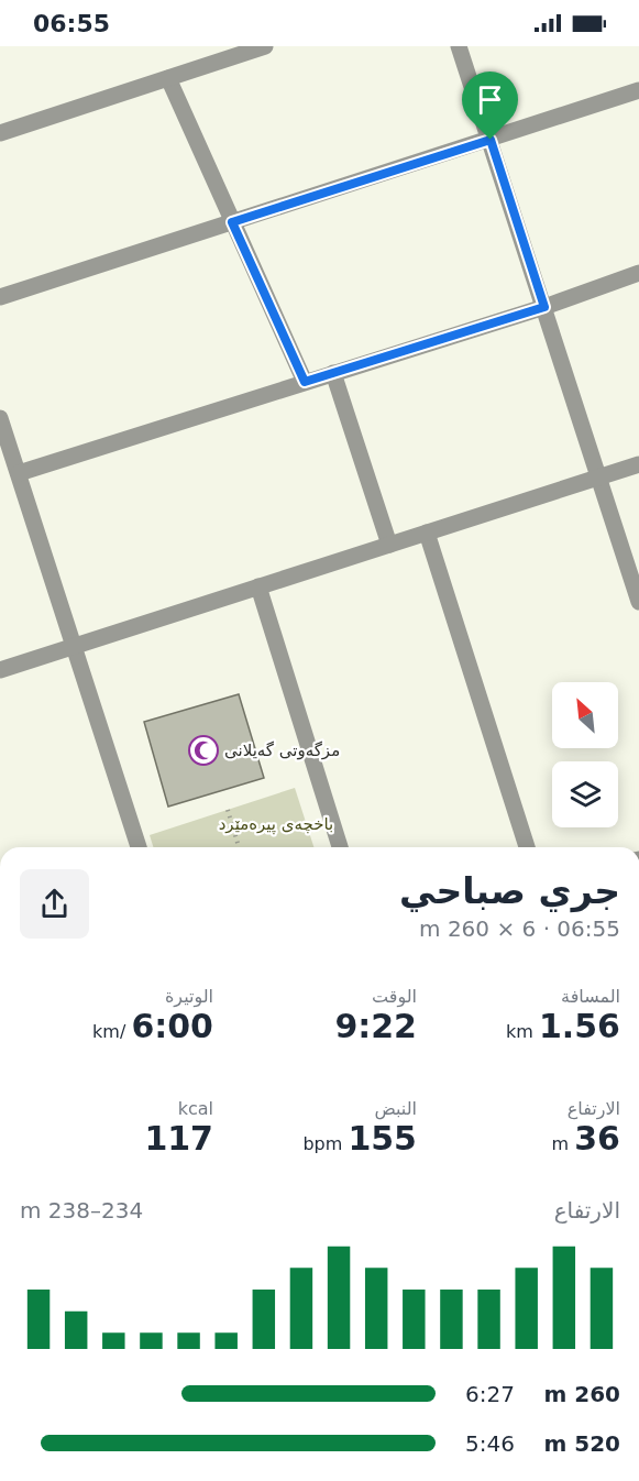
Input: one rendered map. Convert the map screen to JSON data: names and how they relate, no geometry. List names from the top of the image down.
{
  "parks": ["باخچەی پیرەمێرد"],
  "places": {
    "mosque": ["مزگەوتی گەیلانی"]
  },
  "north": "top left",
  "page": {
    "status": "06:55",
    "heading": ["جري صباحي", "06:55 · 6 × 260 m"],
    "stats": [
      ["المسافة", "1.56 km"],
      ["الوقت", "9:22"],
      ["الوتيرة", "6:00 /km"],
      ["الارتفاع", "36 m"],
      ["النبض", "155 bpm"],
      ["kcal", "117"]
    ],
    "chart": ["الارتفاع", "234–238 m"],
    "list": [
      {
        "name": "260 m",
        "note": "6:27"
      },
      {
        "name": "520 m",
        "note": "5:46"
      }
    ]
  }
}
